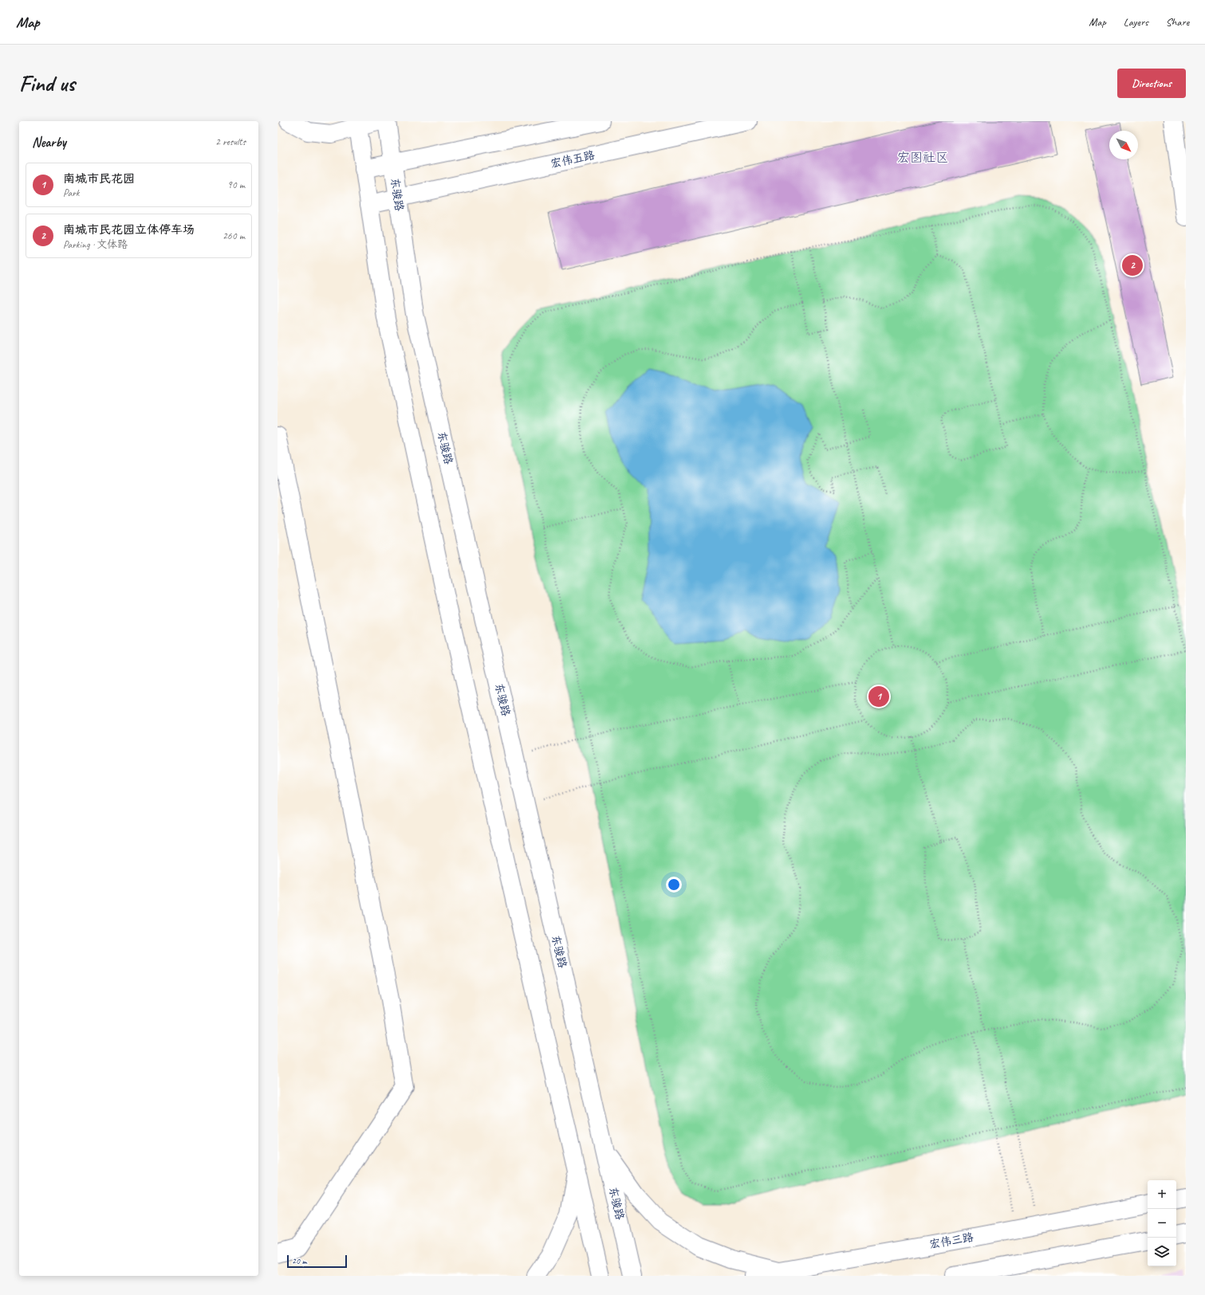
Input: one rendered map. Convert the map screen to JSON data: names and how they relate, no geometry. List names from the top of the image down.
{
  "streets": {
    "street": ["宏伟五路", "东骏路", "宏伟三路"]
  },
  "crossings": [
    ["宏伟五路", "东骏路"]
  ],
  "districts": ["宏图社区"],
  "scale_bar": "20 m",
  "north": "bottom right",
  "page": {
    "header": "Map",
    "nav": ["Map", "Layers", "Share"],
    "buttons": "Directions",
    "title": "Find us",
    "heading": ["Nearby", "2 results"],
    "list": [
      {
        "mark": "1",
        "name": "南城市民花园",
        "note": "Park",
        "value": "90 m"
      },
      {
        "mark": "2",
        "name": "南城市民花园立体停车场",
        "note": "Parking · 文体路",
        "value": "260 m"
      }
    ],
    "pins": ["2", "1"],
    "map_buttons": ["+", "−"],
    "scale": "20 m"
  }
}
